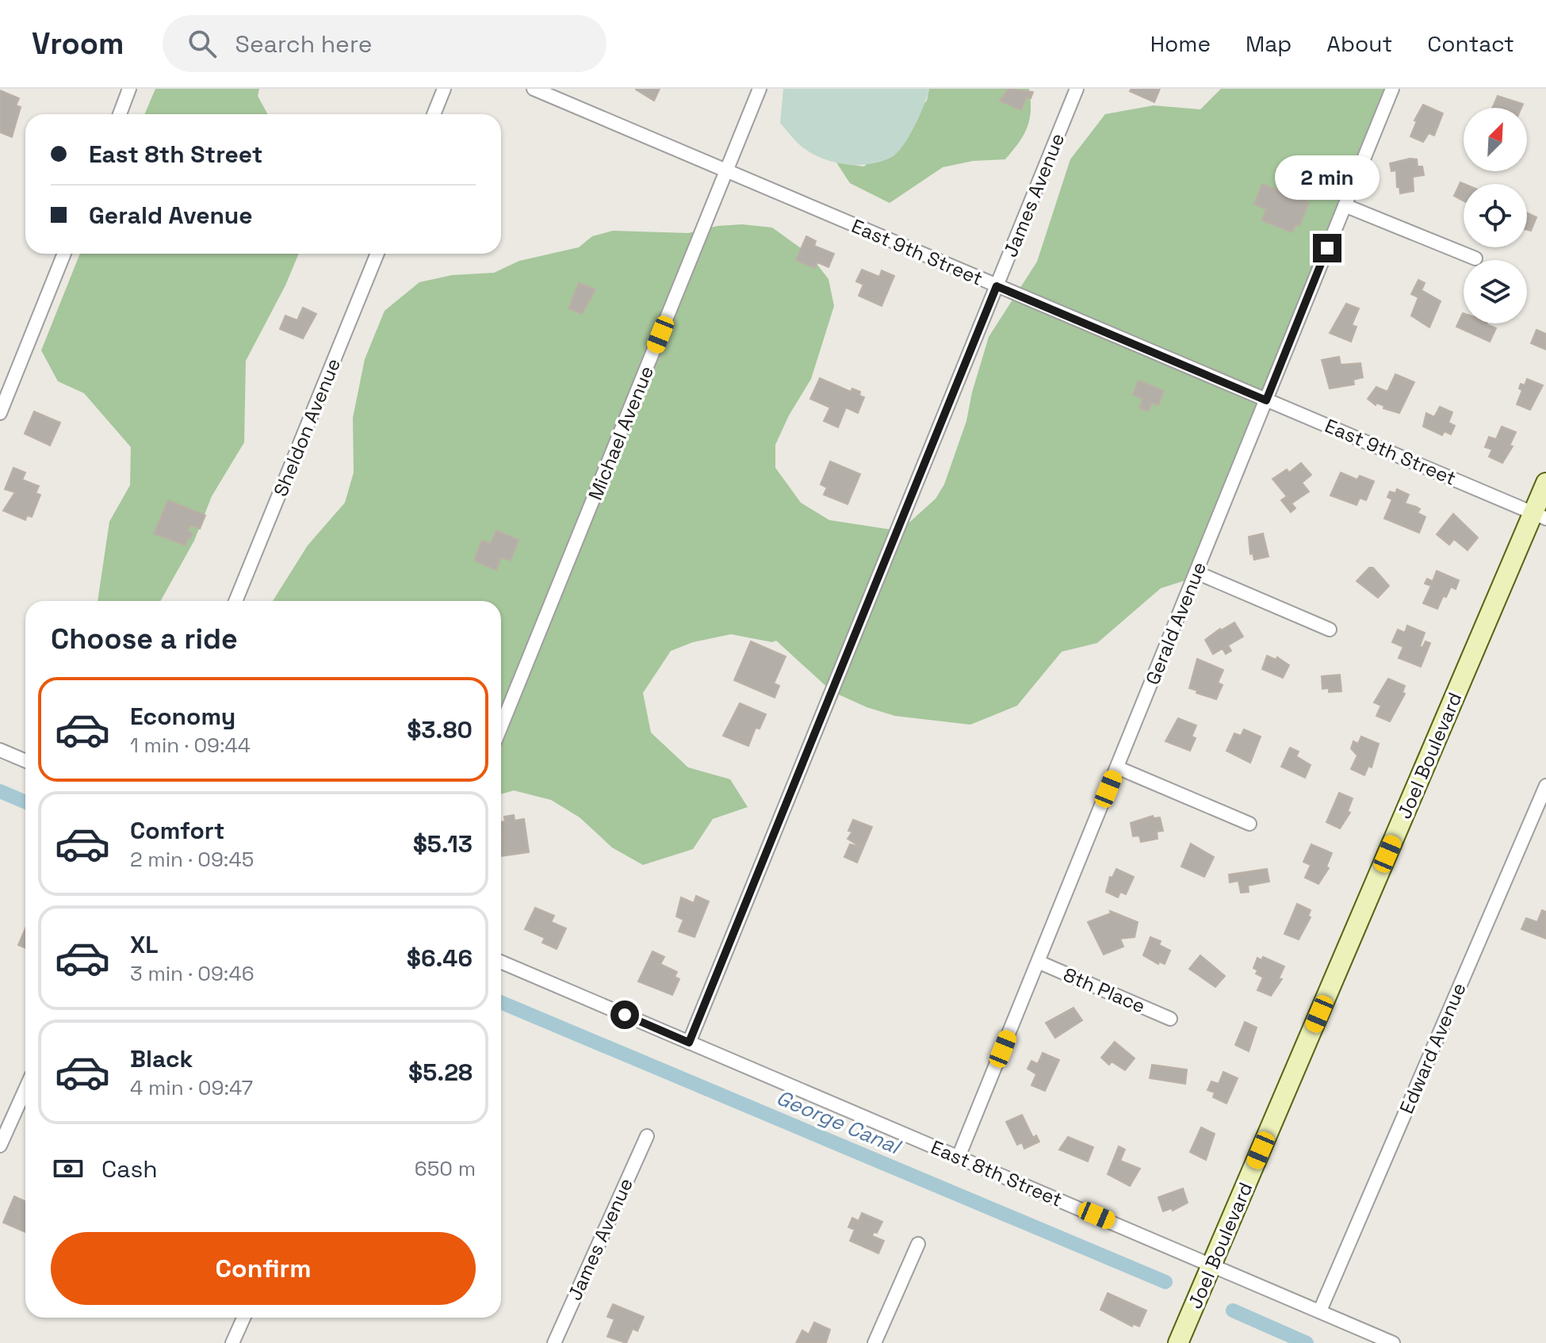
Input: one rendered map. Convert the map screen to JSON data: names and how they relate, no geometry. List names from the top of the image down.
{
  "streets": {
    "main road": ["Joel Boulevard"],
    "street": [
      "James Avenue",
      "East 9th Street",
      "Sheldon Avenue",
      "Michael Avenue",
      "Gerald Avenue",
      "8th Place",
      "Edward Avenue",
      "East 8th Street"
    ]
  },
  "crossings": [
    ["James Avenue", "East 9th Street"],
    ["James Avenue", "East 8th Street"],
    ["East 9th Street", "Michael Avenue"],
    ["East 9th Street", "Gerald Avenue"],
    ["East 9th Street", "Joel Boulevard"],
    ["Gerald Avenue", "8th Place"],
    ["Gerald Avenue", "East 8th Street"],
    ["Joel Boulevard", "East 8th Street"],
    ["Edward Avenue", "East 8th Street"]
  ],
  "water": ["George Canal"],
  "north": "top right",
  "page": {
    "header": "Vroom",
    "search": "Search here",
    "nav": [
      "Home",
      "Map",
      "About",
      "Contact"
    ],
    "banner": ["East 8th Street", "Gerald Avenue"],
    "bubble": "2 min",
    "heading": "Choose a ride",
    "list": [
      {
        "name": "Economy",
        "note": "1 min · 09:44",
        "value": "$3.80"
      },
      {
        "name": "Comfort",
        "note": "2 min · 09:45",
        "value": "$5.13"
      },
      {
        "name": "XL",
        "note": "3 min · 09:46",
        "value": "$6.46"
      },
      {
        "name": "Black",
        "note": "4 min · 09:47",
        "value": "$5.28"
      }
    ],
    "pay": ["Cash", "650 m"],
    "buttons": "Confirm"
  }
}
